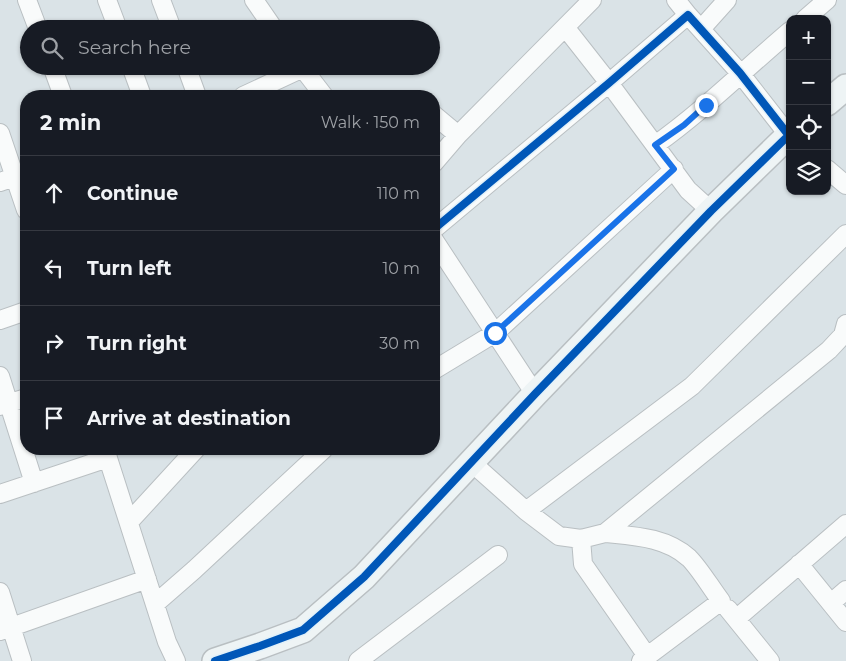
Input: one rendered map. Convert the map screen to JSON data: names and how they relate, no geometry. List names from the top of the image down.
{
  "page": {
    "map_buttons": ["+", "−"],
    "search": "Search here",
    "heading": ["2 min", "Walk · 150 m"],
    "list": [
      ["Continue", "110 m"],
      ["Turn left", "10 m"],
      ["Turn right", "30 m"],
      "Arrive at destination"
    ]
  }
}
